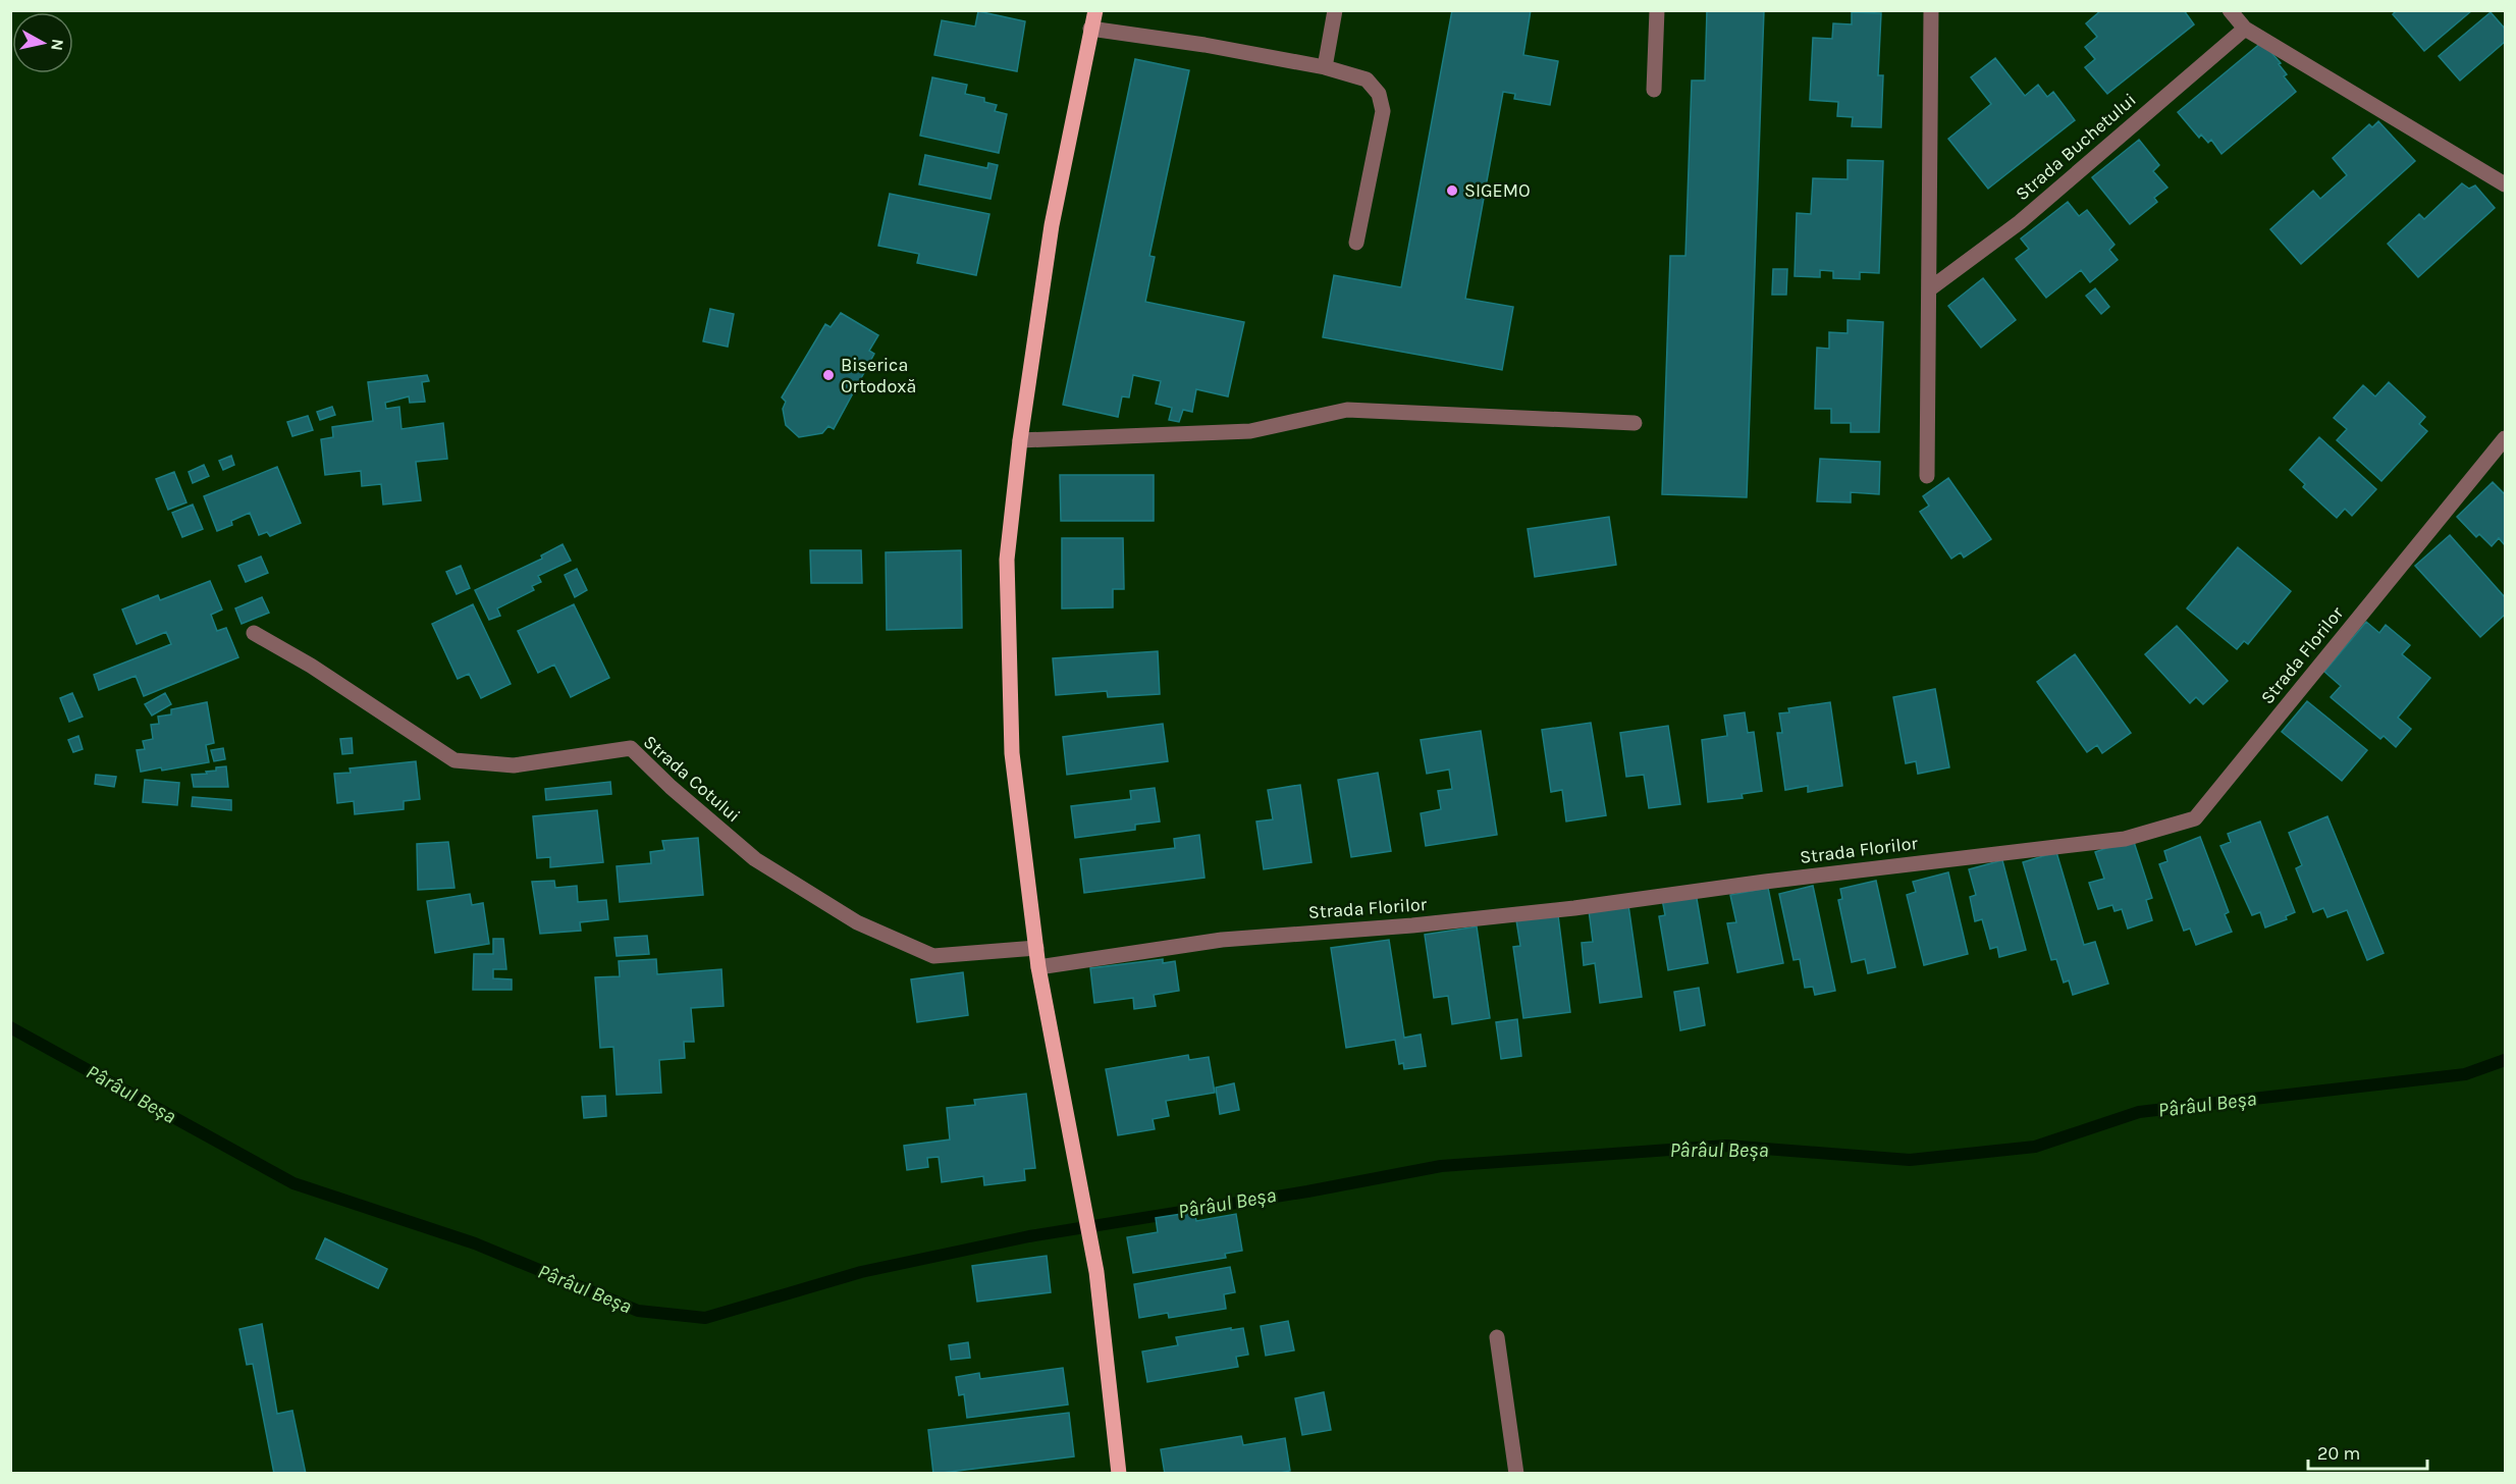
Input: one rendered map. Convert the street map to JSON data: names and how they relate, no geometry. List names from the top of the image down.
{
  "streets": {
    "street": ["Strada Buchetului", "Strada Florilor", "Strada Cotului"]
  },
  "water": ["Pârâul Beșa"],
  "places": ["SIGEMO", "Biserica Ortodoxă"],
  "scale_bar": "20 m",
  "north": "right"
}
